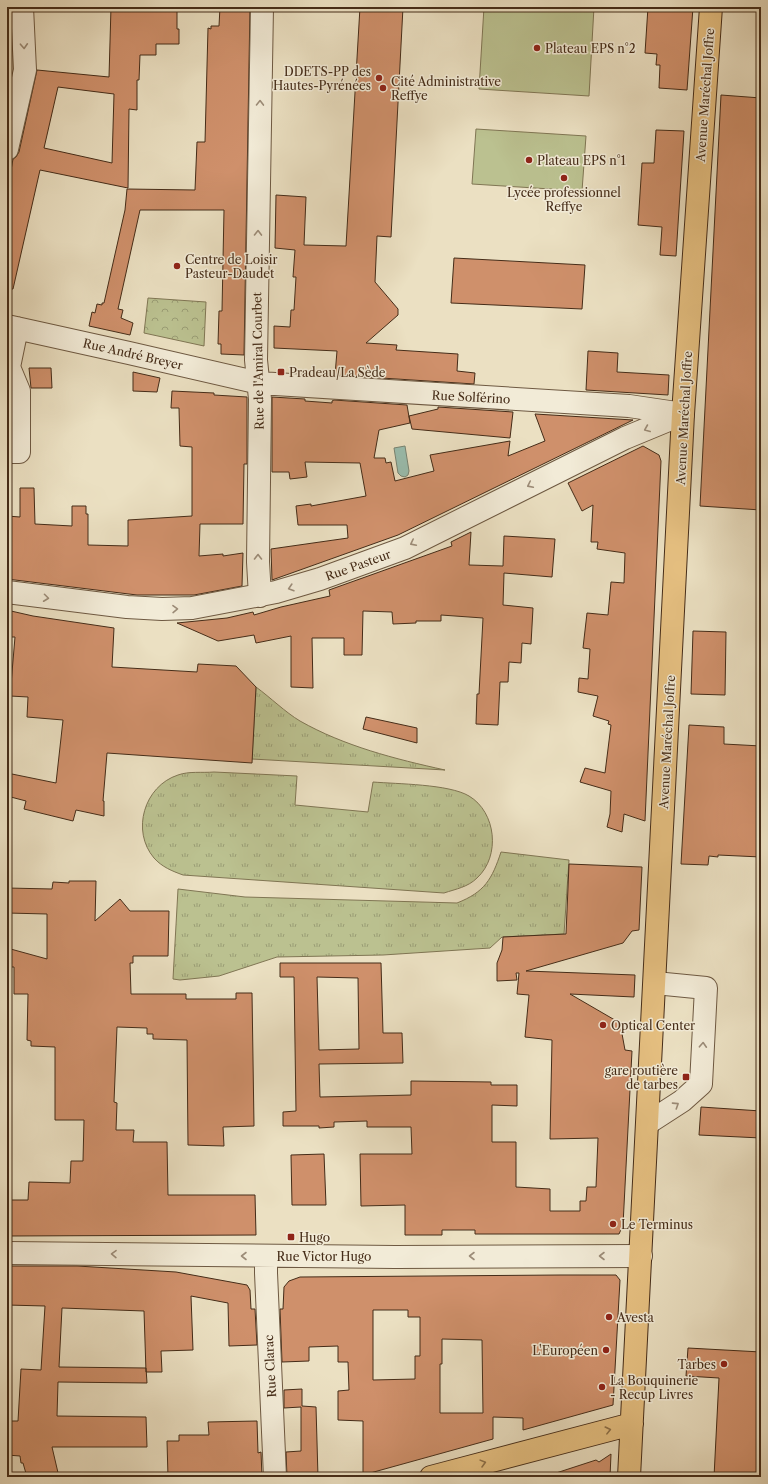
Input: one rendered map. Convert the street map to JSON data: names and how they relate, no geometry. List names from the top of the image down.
{
  "streets": {
    "main road": ["Avenue Maréchal Joffre"],
    "street": [
      "Rue André Breyer",
      "Rue de l'Amiral Courbet",
      "Rue Solférino",
      "Rue Pasteur",
      "Rue Victor Hugo",
      "Rue Clarac"
    ]
  },
  "crossings": [
    ["Avenue Maréchal Joffre", "Rue Solférino"],
    ["Avenue Maréchal Joffre", "Rue Pasteur"],
    ["Avenue Maréchal Joffre", "Rue Victor Hugo"],
    ["Rue André Breyer", "Rue de l'Amiral Courbet"],
    ["Rue André Breyer", "Rue Solférino"],
    ["Rue de l'Amiral Courbet", "Rue Solférino"],
    ["Rue de l'Amiral Courbet", "Rue Pasteur"],
    ["Rue Solférino", "Rue Pasteur"],
    ["Rue Victor Hugo", "Rue Clarac"]
  ],
  "one_way": ["Rue de l'Amiral Courbet", "Rue Victor Hugo"],
  "places": {
    "other": [
      "Plateau EPS n°2",
      "DDETS-PP des Hautes-Pyrénées",
      "Cité Administrative Reffye",
      "Plateau EPS n°1",
      "Lycée professionnel Reffye",
      "Centre de Loisir Pasteur-Daudet",
      "Optical Center",
      "Le Terminus",
      "Avesta",
      "L'Européen",
      "Tarbes",
      "La Bouquinerie - Recup Livres"
    ],
    "transit": ["Pradeau/La Sède", "gare routière de tarbes", "Hugo"]
  }
}
